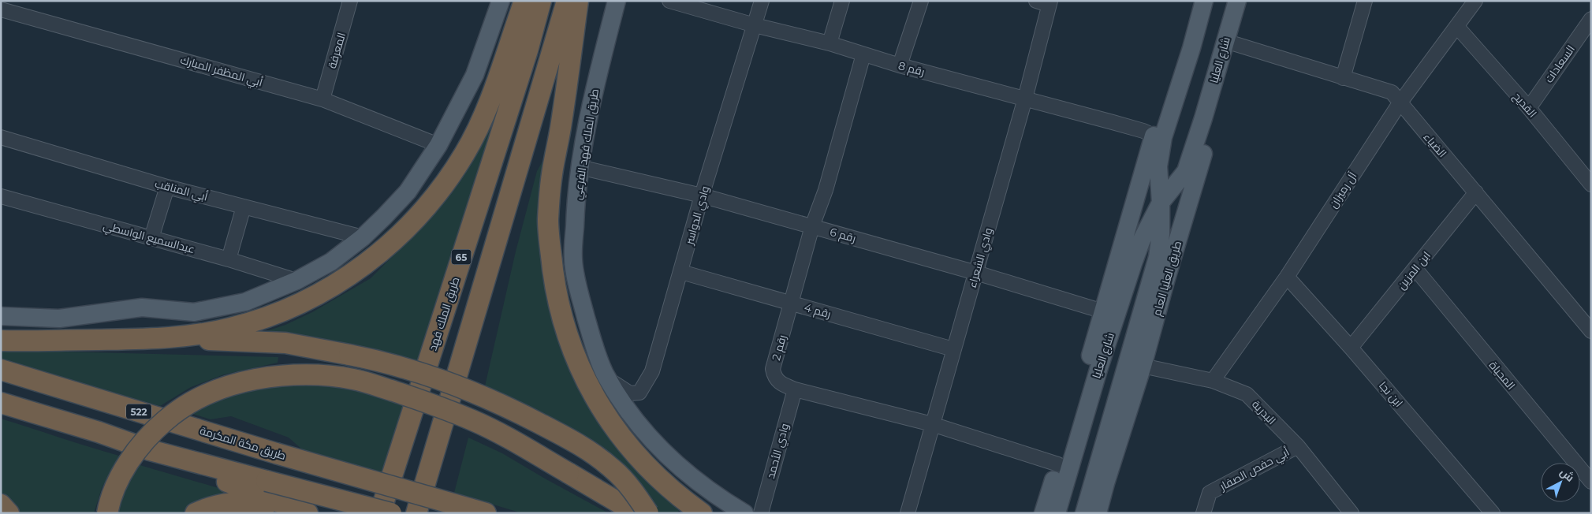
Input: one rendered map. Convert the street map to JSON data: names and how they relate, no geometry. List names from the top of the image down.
{
  "streets": {
    "highway": [
      "65",
      "طريق الملك فهد",
      "522",
      "طريق مكة المكرمة"
    ],
    "main road": ["شارع العليا", "طريق الملك فهد الفرعي", "طريق العليا العام"],
    "street": [
      "المعرفة",
      "السعادات",
      "رقم 8",
      "أبي المظفر المبارك",
      "القديح",
      "الضياء",
      "أبي المناقب",
      "آل رميزان",
      "وادي الدواسر",
      "رقم 6",
      "عبدالسميع الواسطي",
      "وادي الشعراء",
      "ابن المزين",
      "رقم 4",
      "رقم 2",
      "المحياة",
      "ابن نجا",
      "البدرية",
      "وادي الأحمد",
      "أبي حفص الصفار"
    ]
  },
  "crossings": [
    ["المعرفة", "أبي المظفر المبارك"],
    ["شارع العليا", "الضياء"],
    ["شارع العليا", "طريق العليا العام"],
    ["السعادات", "القديح"],
    ["رقم 8", "وادي الدواسر"],
    ["رقم 8", "وادي الشعراء"],
    ["رقم 8", "رقم 2"],
    ["القديح", "آل رميزان"],
    ["طريق الملك فهد الفرعي", "وادي الدواسر"],
    ["طريق الملك فهد الفرعي", "رقم 6"],
    ["الضياء", "آل رميزان"],
    ["الضياء", "ابن المزين"],
    ["الضياء", "طريق العليا العام"],
    ["آل رميزان", "ابن نجا"],
    ["آل رميزان", "البدرية"],
    ["وادي الدواسر", "رقم 6"],
    ["وادي الدواسر", "رقم 4"],
    ["رقم 6", "وادي الشعراء"],
    ["رقم 6", "رقم 2"],
    ["وادي الشعراء", "رقم 4"],
    ["وادي الشعراء", "رقم 2"],
    ["ابن المزين", "المحياة"],
    ["ابن المزين", "ابن نجا"],
    ["طريق العليا العام", "البدرية"],
    ["رقم 4", "رقم 2"],
    ["رقم 2", "وادي الأحمد"],
    ["البدرية", "أبي حفص الصفار"]
  ],
  "north": "top right"
}
